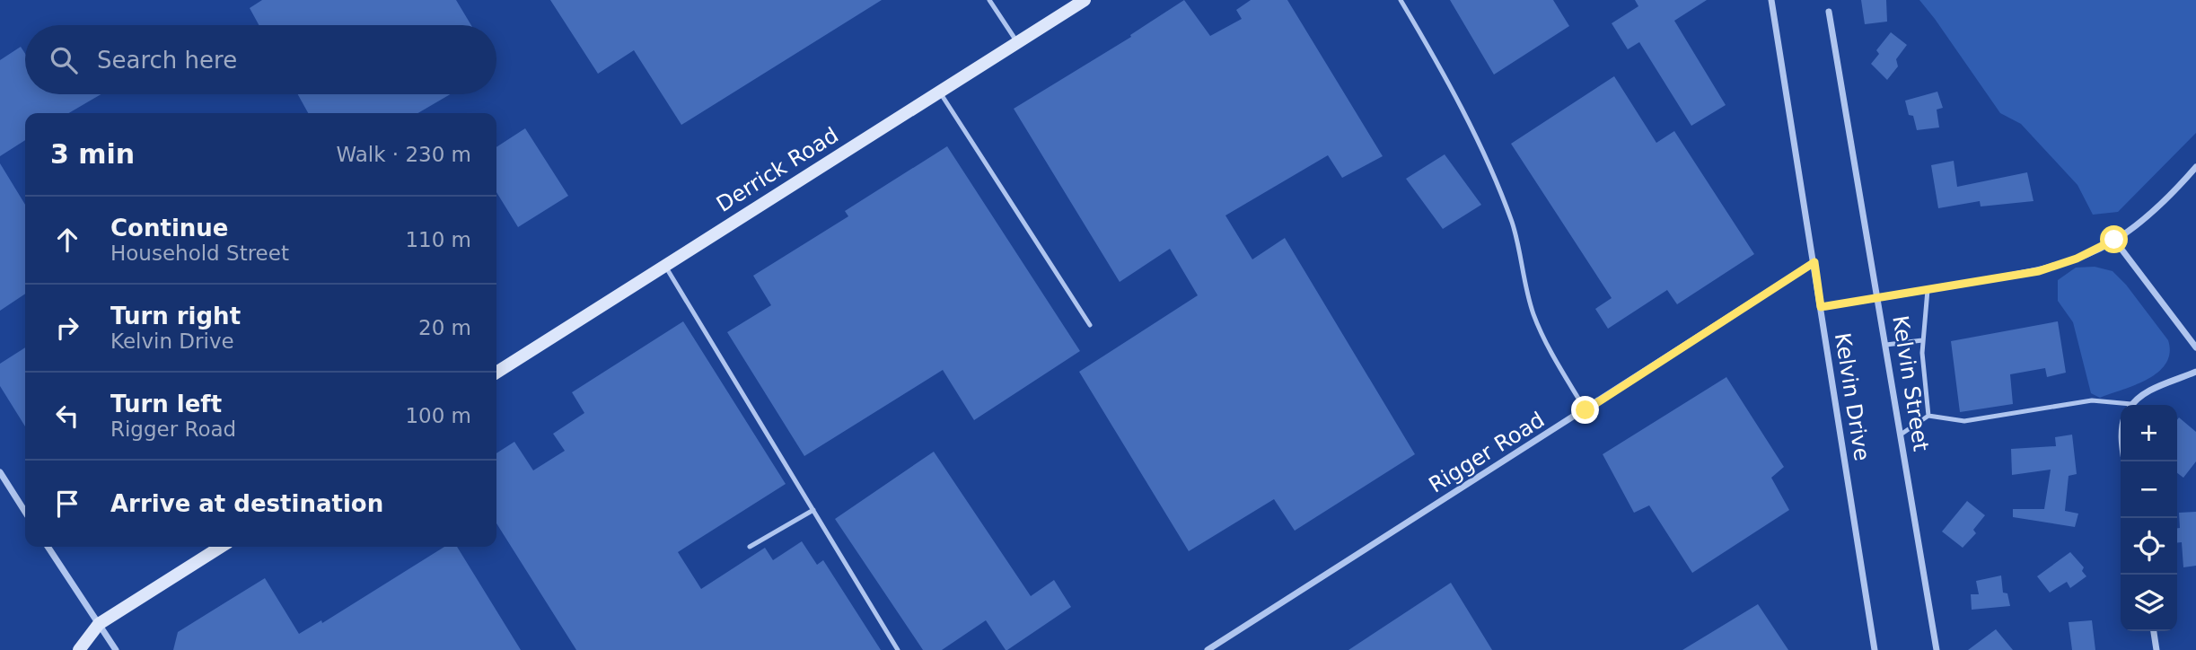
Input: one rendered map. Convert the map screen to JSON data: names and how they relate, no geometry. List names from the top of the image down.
{
  "streets": {
    "street": [
      "Derrick Road",
      "Kelvin Street",
      "Kelvin Drive",
      "Rigger Road"
    ]
  },
  "crossings": [
    ["Kelvin Drive", "Rigger Road"]
  ],
  "page": {
    "search": "Search here",
    "heading": ["3 min", "Walk · 230 m"],
    "list": [
      ["Continue", "Household Street", "110 m"],
      ["Turn right", "Kelvin Drive", "20 m"],
      ["Turn left", "Rigger Road", "100 m"],
      "Arrive at destination"
    ],
    "map_buttons": ["+", "−"]
  }
}
